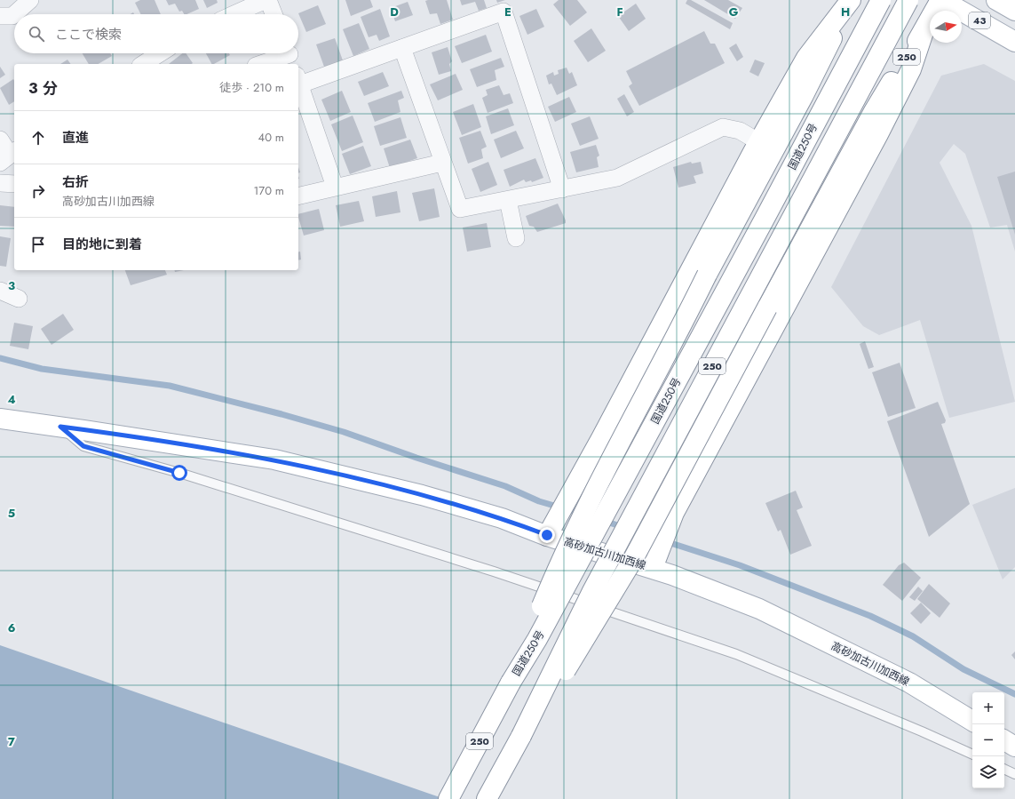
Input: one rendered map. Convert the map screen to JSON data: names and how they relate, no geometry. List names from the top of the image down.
{
  "streets": {
    "main road": [
      "43",
      "250",
      "国道250号",
      "高砂加古川加西線"
    ]
  },
  "crossings": [
    ["43", "250"],
    ["250", "国道250号"]
  ],
  "north": "right",
  "page": {
    "search": "ここで検索",
    "heading": ["3 分", "徒歩 · 210 m"],
    "list": [
      ["直進", "40 m"],
      ["右折", "高砂加古川加西線", "170 m"],
      "目的地に到着"
    ],
    "map_buttons": ["+", "−"]
  },
  "grid": {
    "columns": [
      "D",
      "E",
      "F",
      "G",
      "H"
    ],
    "rows": [
      "3",
      "4",
      "5",
      "6",
      "7"
    ]
  }
}
